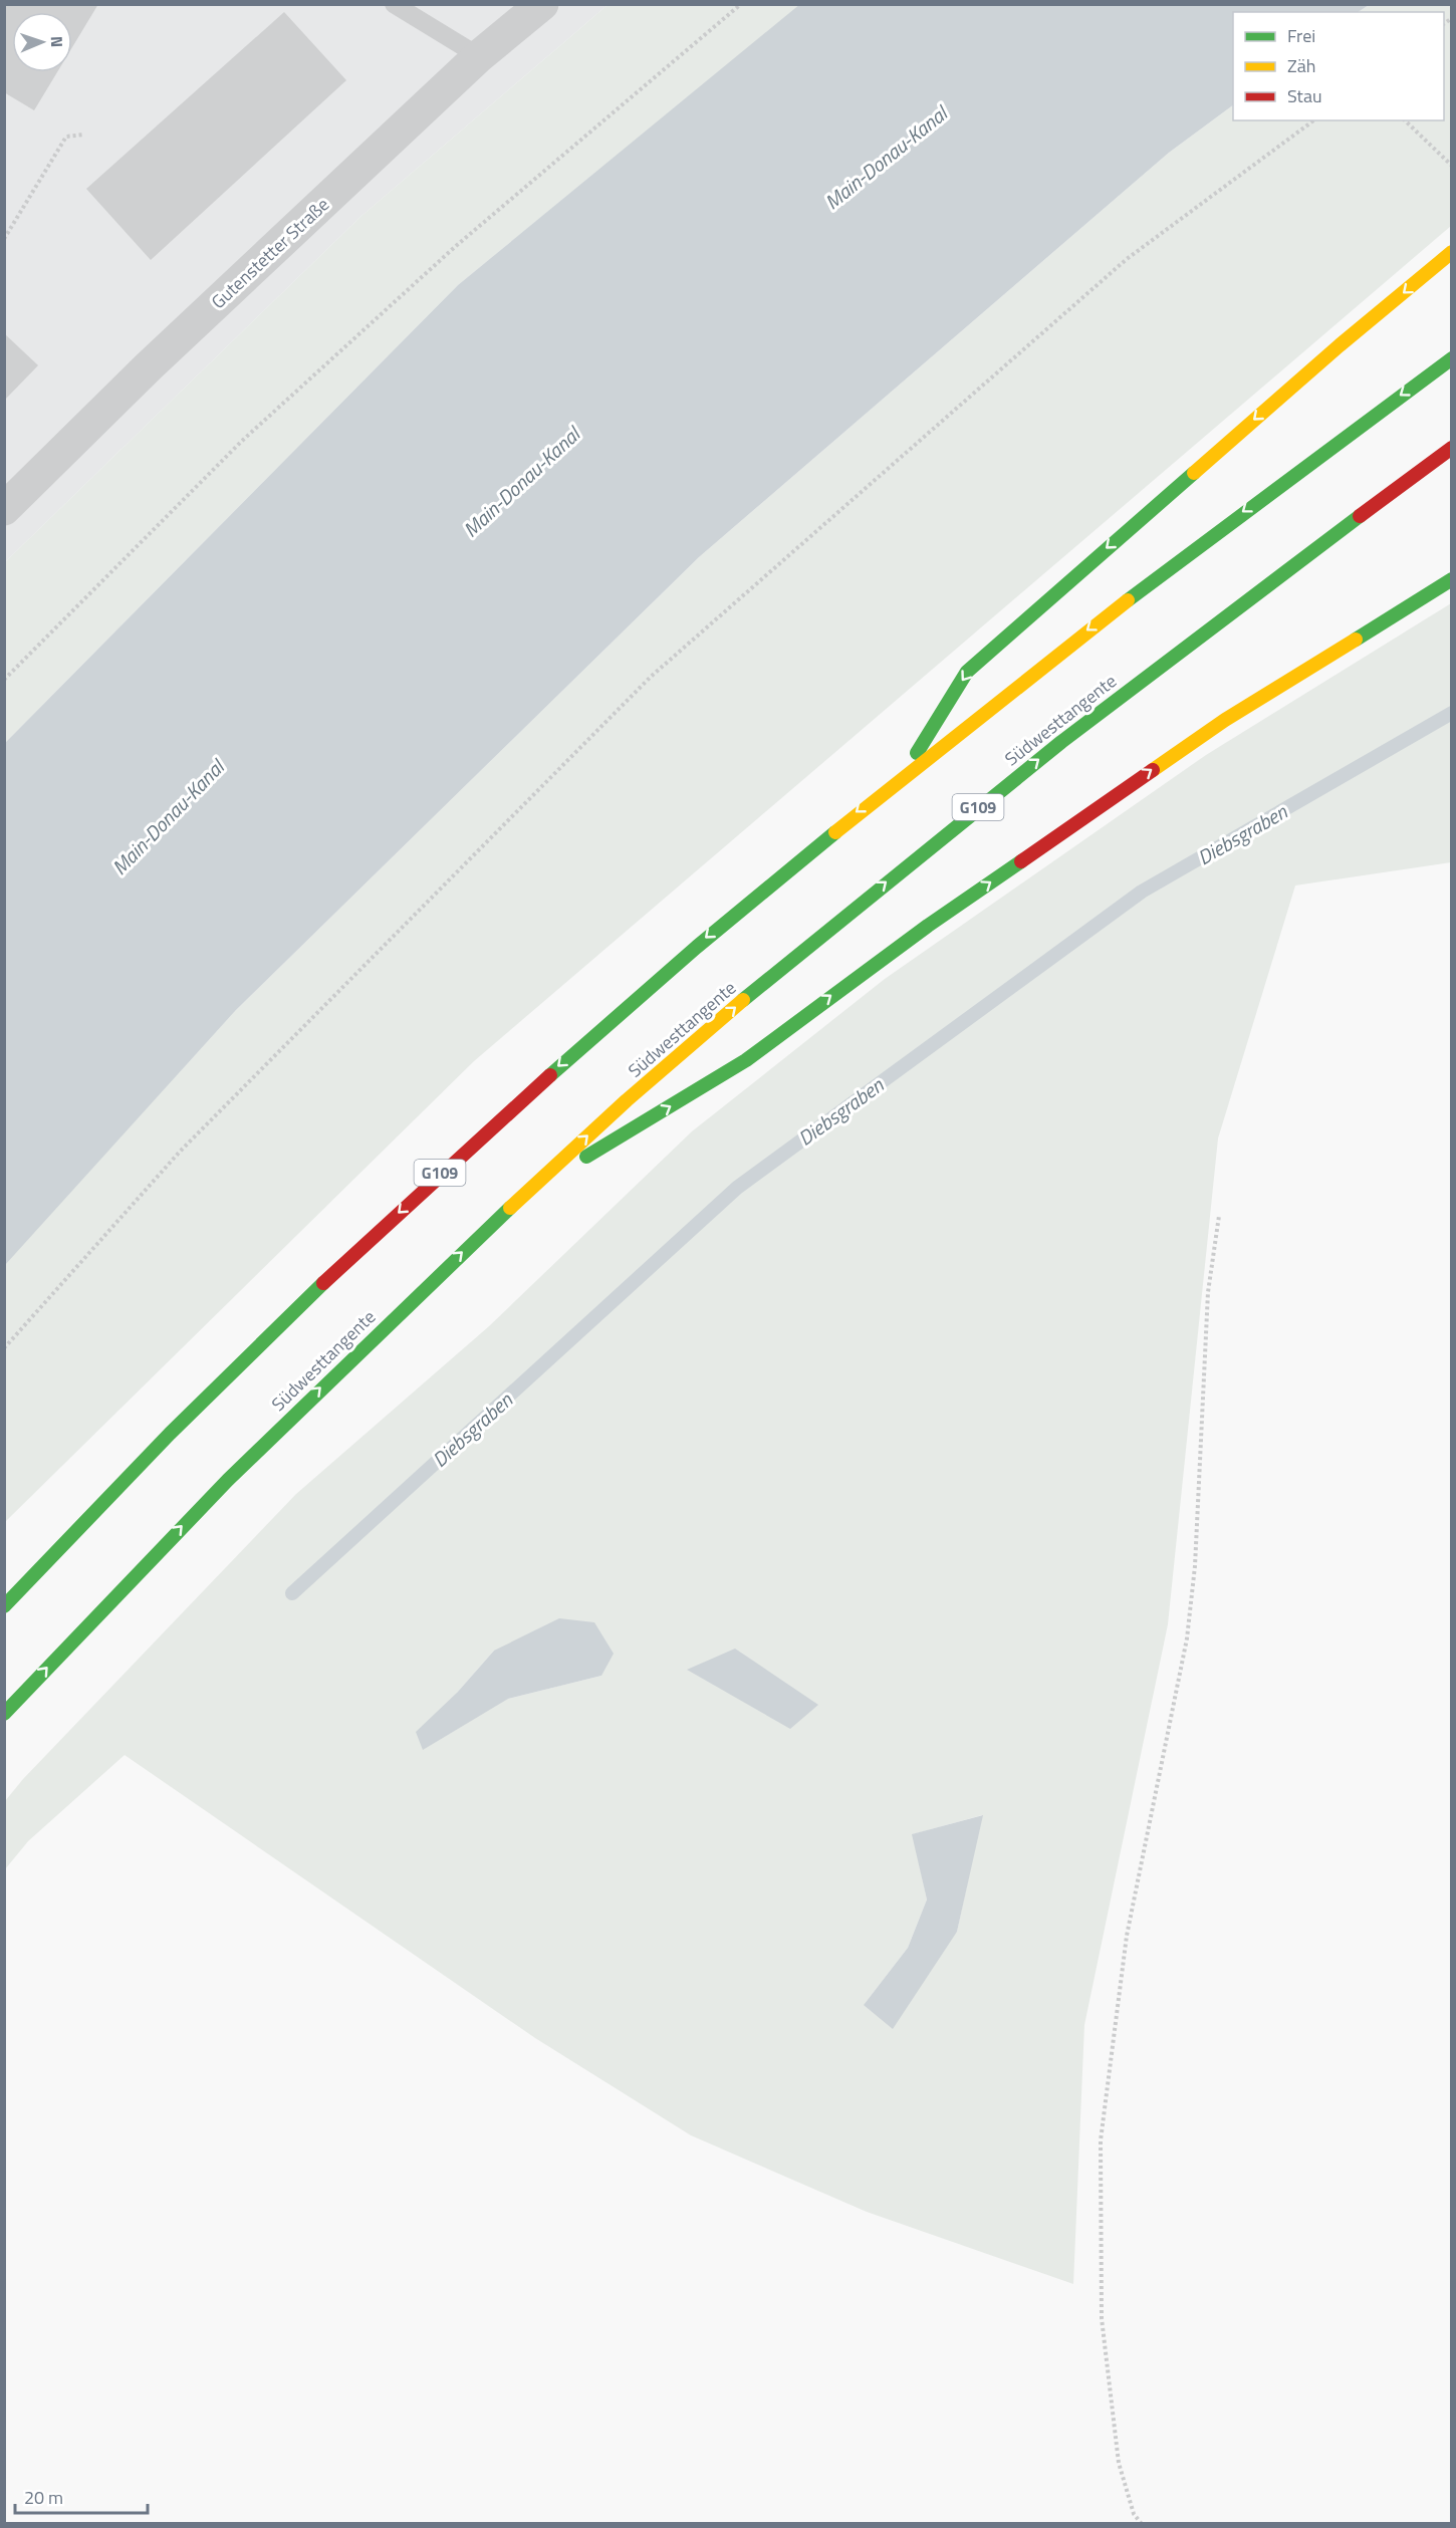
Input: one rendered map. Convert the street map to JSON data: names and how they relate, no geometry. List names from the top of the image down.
{
  "streets": {
    "highway": ["Südwesttangente", "G109"],
    "street": ["Gutenstetter Straße"]
  },
  "water": ["Main-Donau-Kanal", "Diebsgraben"],
  "legend": ["Frei", "Zäh", "Stau"],
  "scale_bar": "20 m",
  "north": "right"
}
